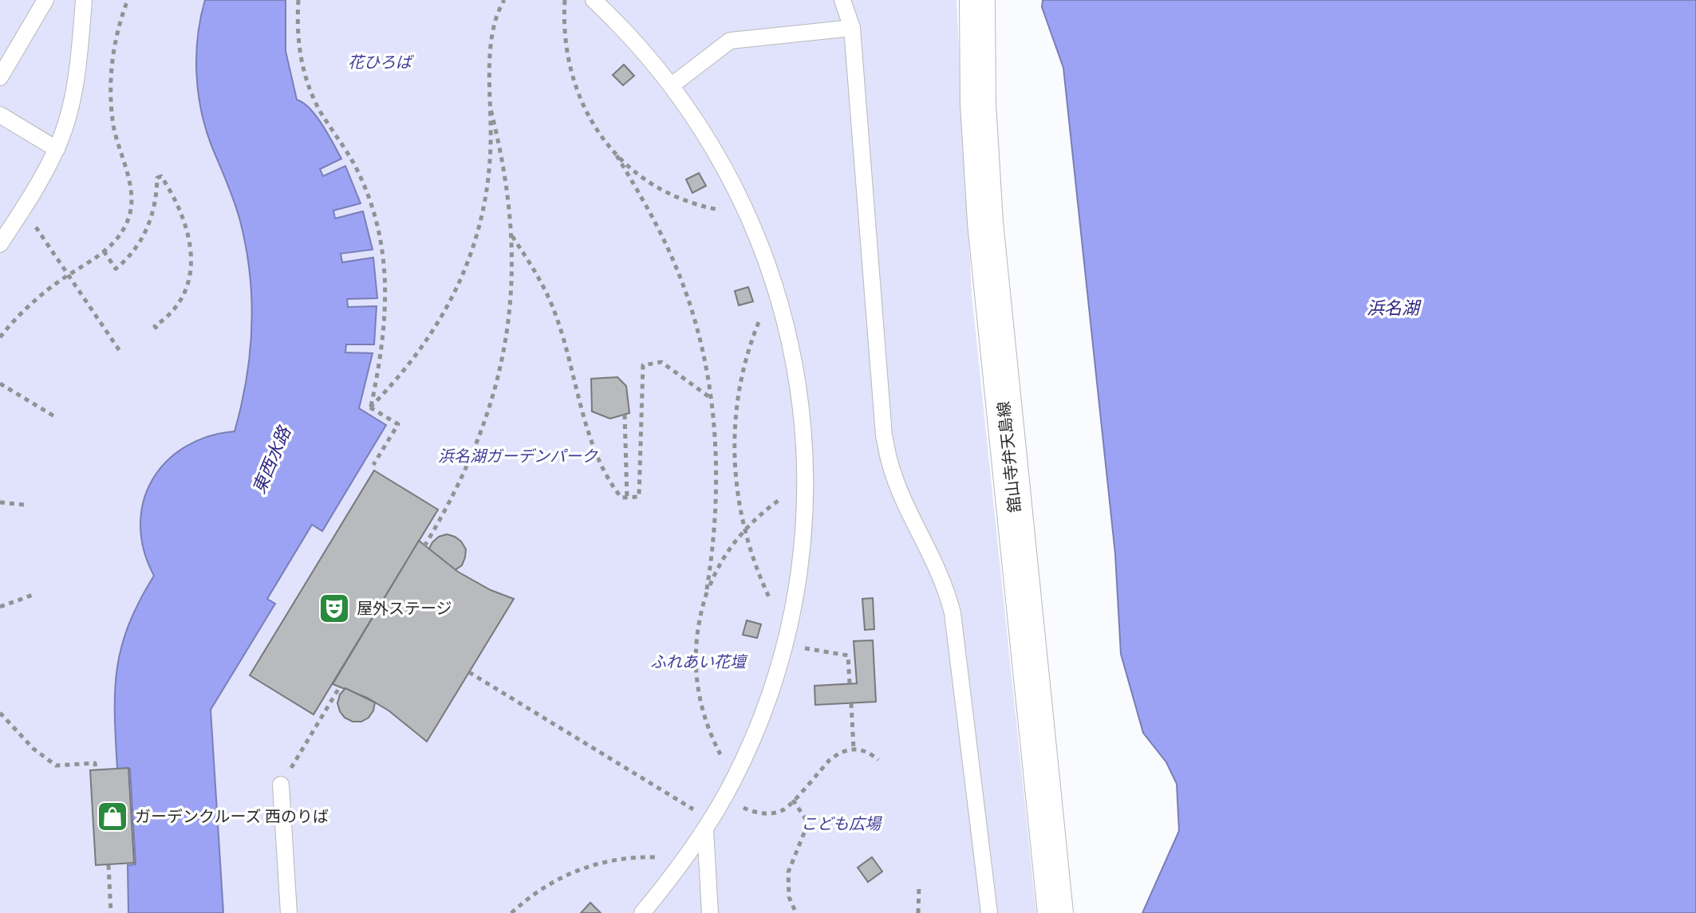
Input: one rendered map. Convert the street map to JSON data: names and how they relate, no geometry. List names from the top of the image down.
{
  "streets": {
    "main road": ["舘山寺弁天島線"]
  },
  "water": ["浜名湖", "東西水路"],
  "parks": [
    "花ひろば",
    "浜名湖ガーデンパーク",
    "ふれあい花壇",
    "こども広場"
  ],
  "places": {
    "theatre": ["屋外ステージ"],
    "shop": ["ガーデンクルーズ 西のりば"]
  }
}
